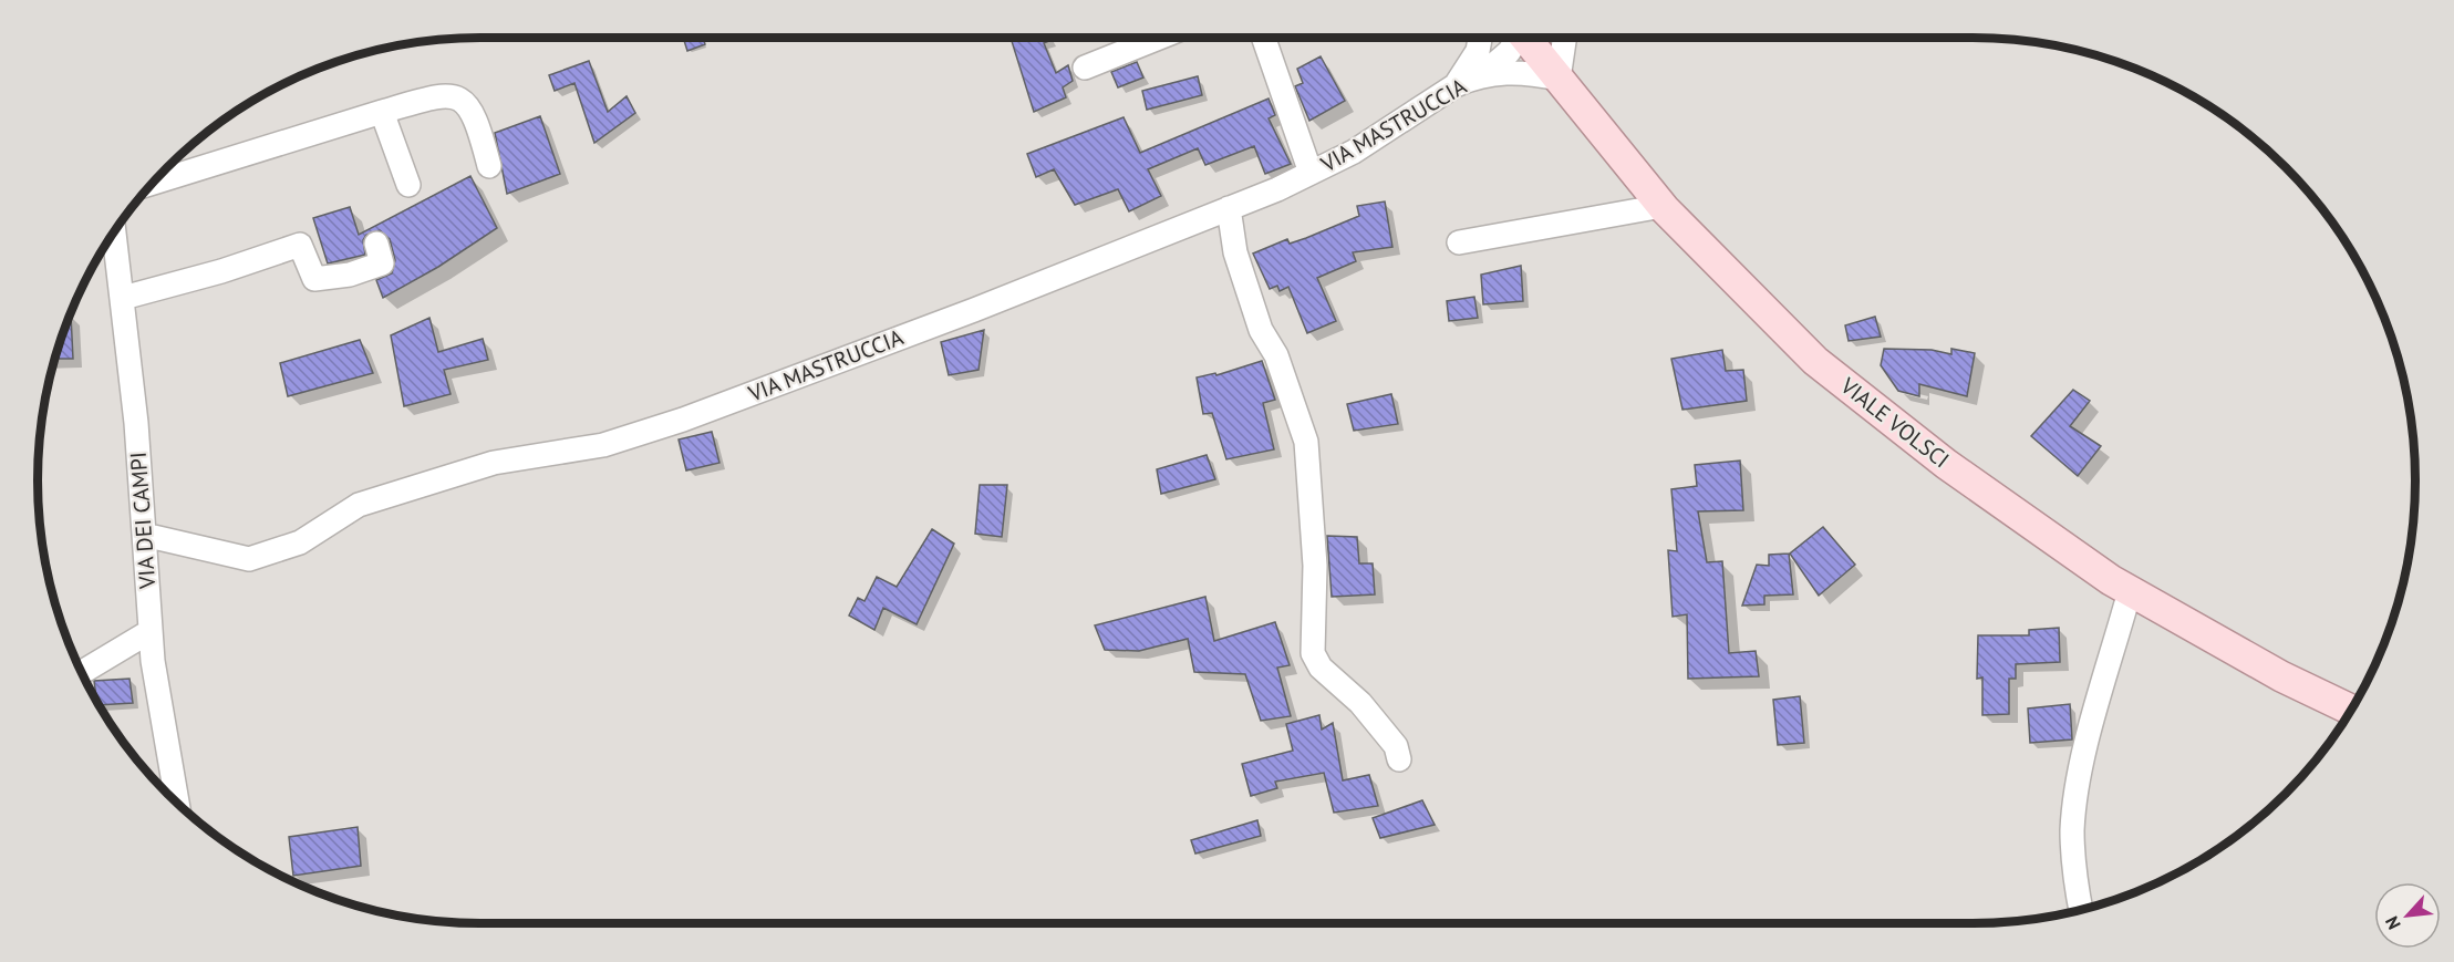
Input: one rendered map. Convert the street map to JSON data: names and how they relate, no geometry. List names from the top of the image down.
{
  "streets": {
    "main road": ["VIALE VOLSCI"],
    "street": ["VIA MASTRUCCIA", "VIA DEI CAMPI"]
  },
  "crossings": [
    ["VIA MASTRUCCIA", "VIA DEI CAMPI"]
  ],
  "north": "bottom left"
}
